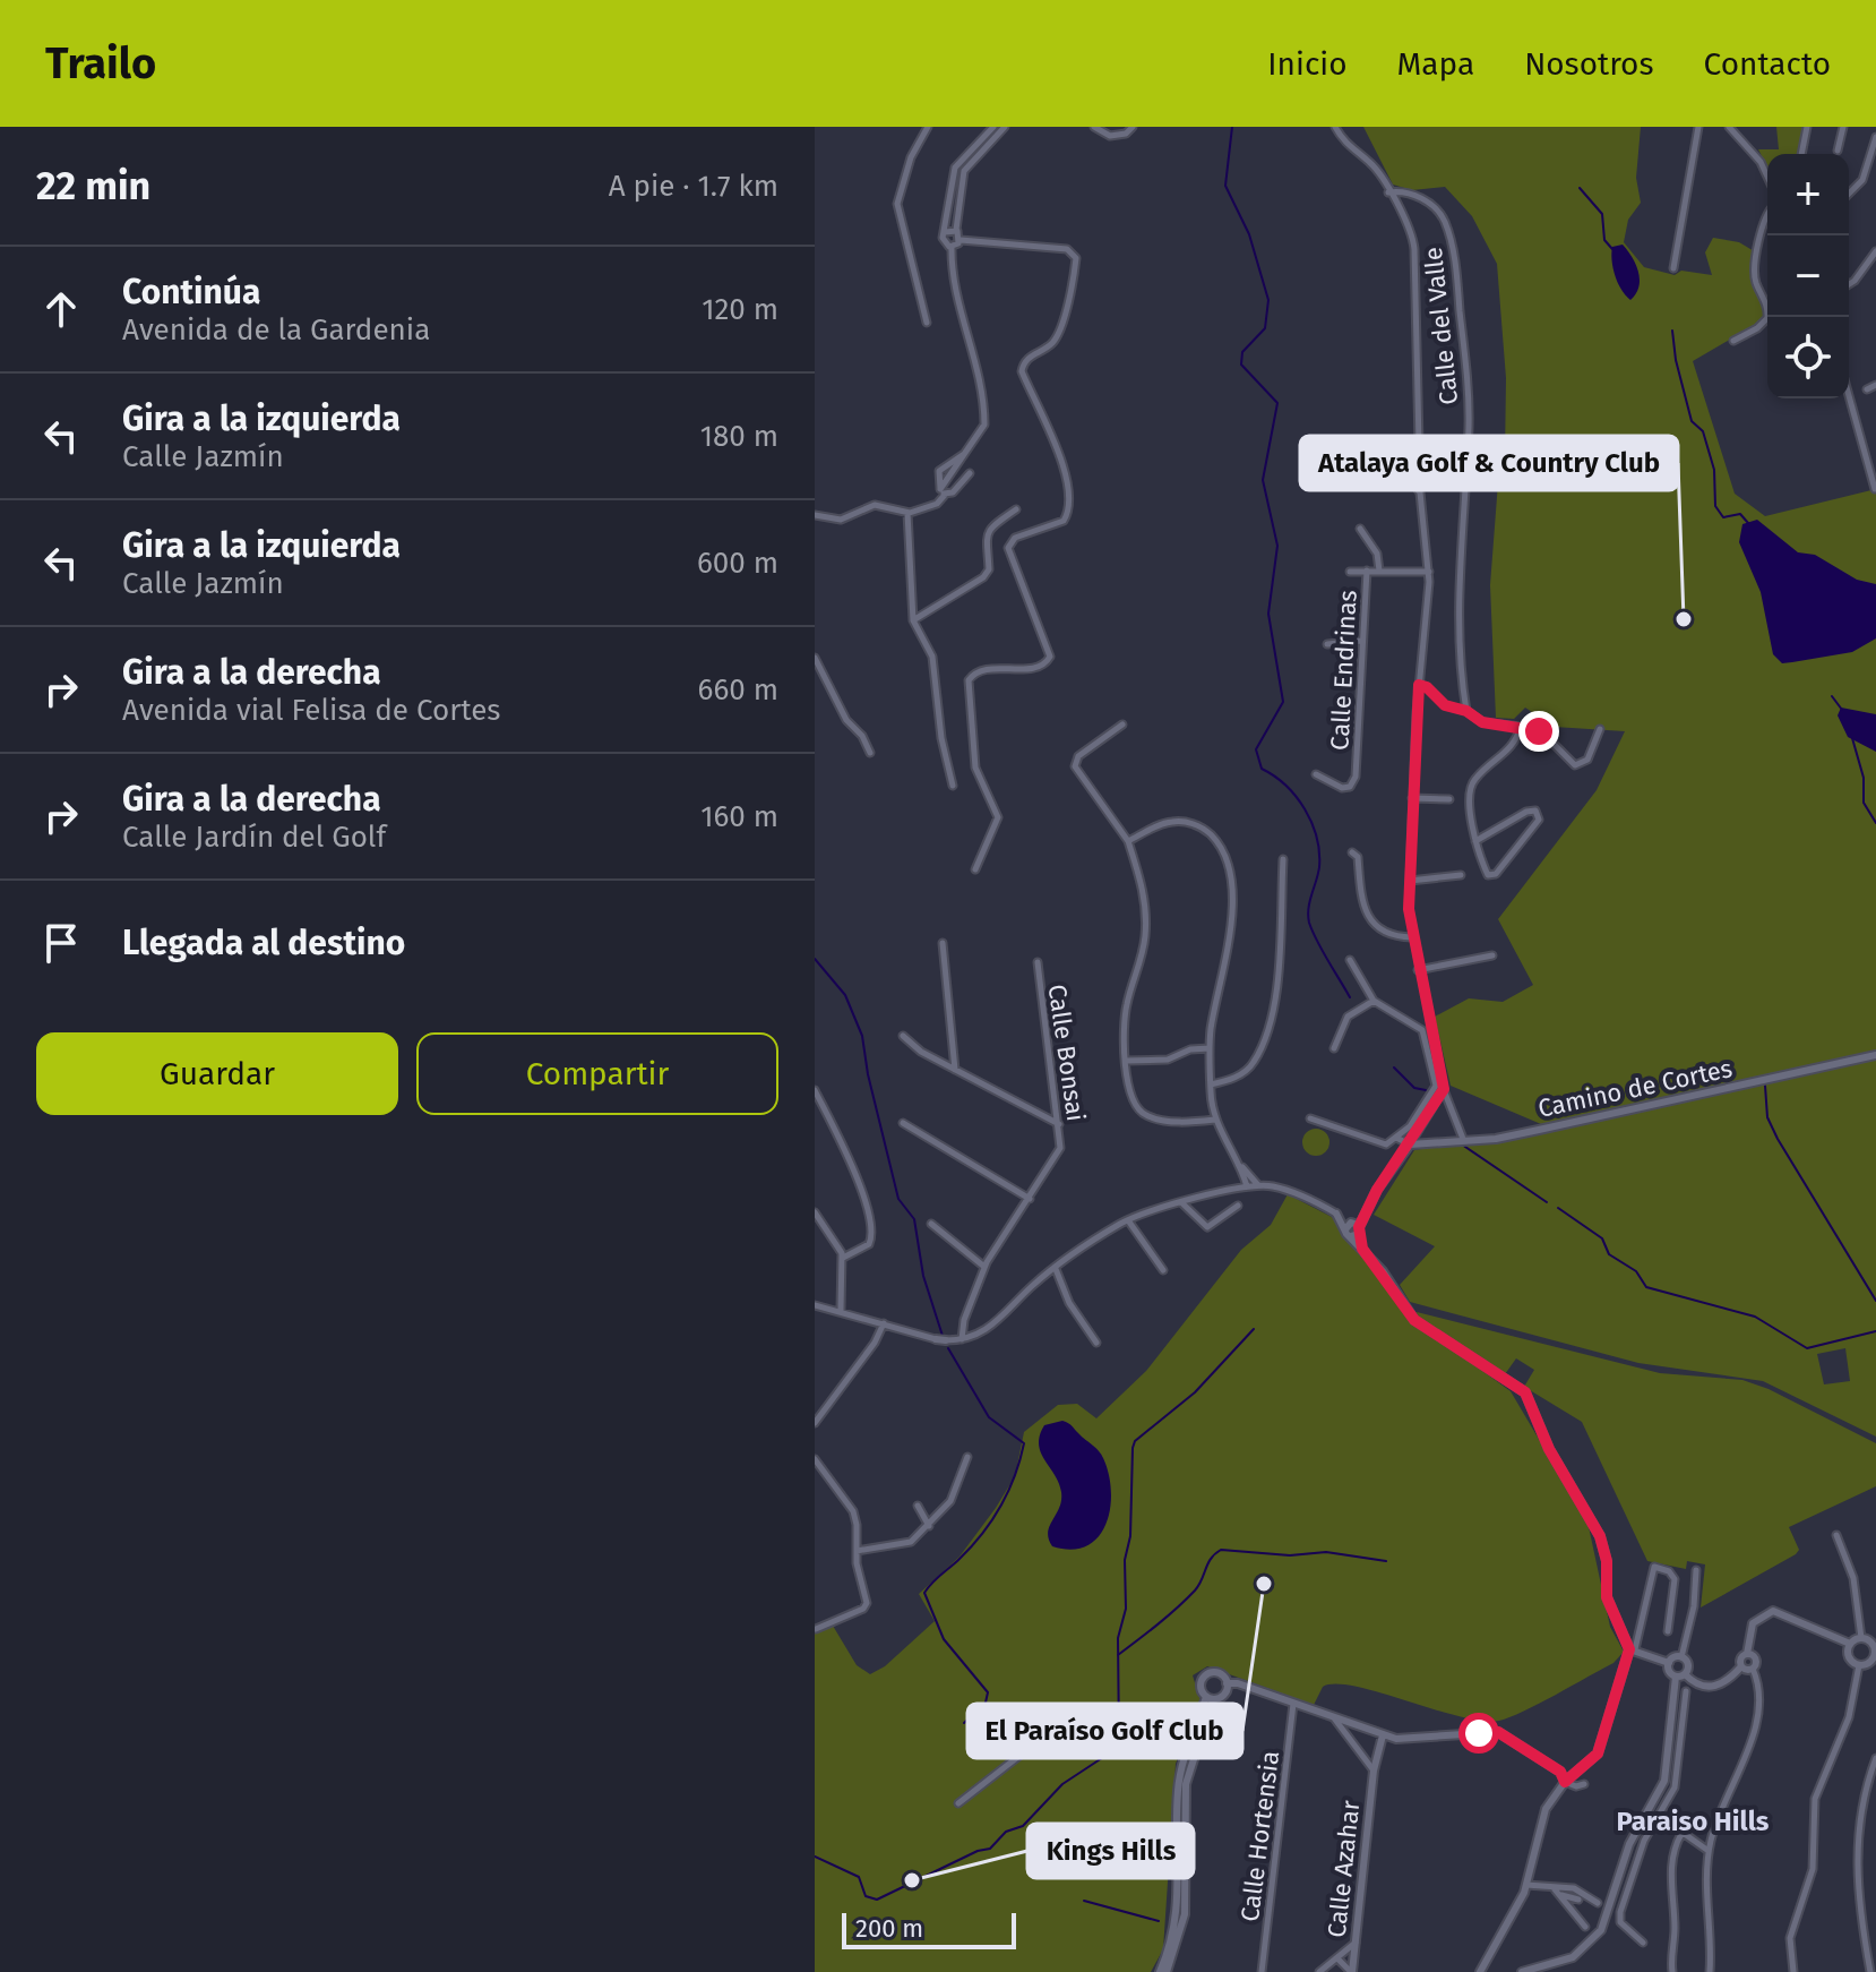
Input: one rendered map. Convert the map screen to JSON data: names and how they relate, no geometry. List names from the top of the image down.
{
  "streets": {
    "street": [
      "Calle del Valle",
      "Calle Endrinas",
      "Calle Bonsai",
      "Camino de Cortes",
      "Calle Hortensia",
      "Calle Azahar"
    ]
  },
  "districts": ["Paraiso Hills"],
  "places": ["Atalaya Golf & Country Club", "El Paraíso Golf Club", "Kings Hills"],
  "scale_bar": "200 m",
  "page": {
    "header": "Trailo",
    "nav": [
      "Inicio",
      "Mapa",
      "Nosotros",
      "Contacto"
    ],
    "heading": ["22 min", "A pie · 1.7 km"],
    "map_buttons": ["+", "−"],
    "list": [
      ["Continúa", "Avenida de la Gardenia", "120 m"],
      ["Gira a la izquierda", "Calle Jazmín", "180 m"],
      ["Gira a la izquierda", "Calle Jazmín", "600 m"],
      ["Gira a la derecha", "Avenida vial Felisa de Cortes", "660 m"],
      ["Gira a la derecha", "Calle Jardín del Golf", "160 m"],
      "Llegada al destino"
    ],
    "buttons": ["Guardar", "Compartir"],
    "scale": "200 m"
  }
}
